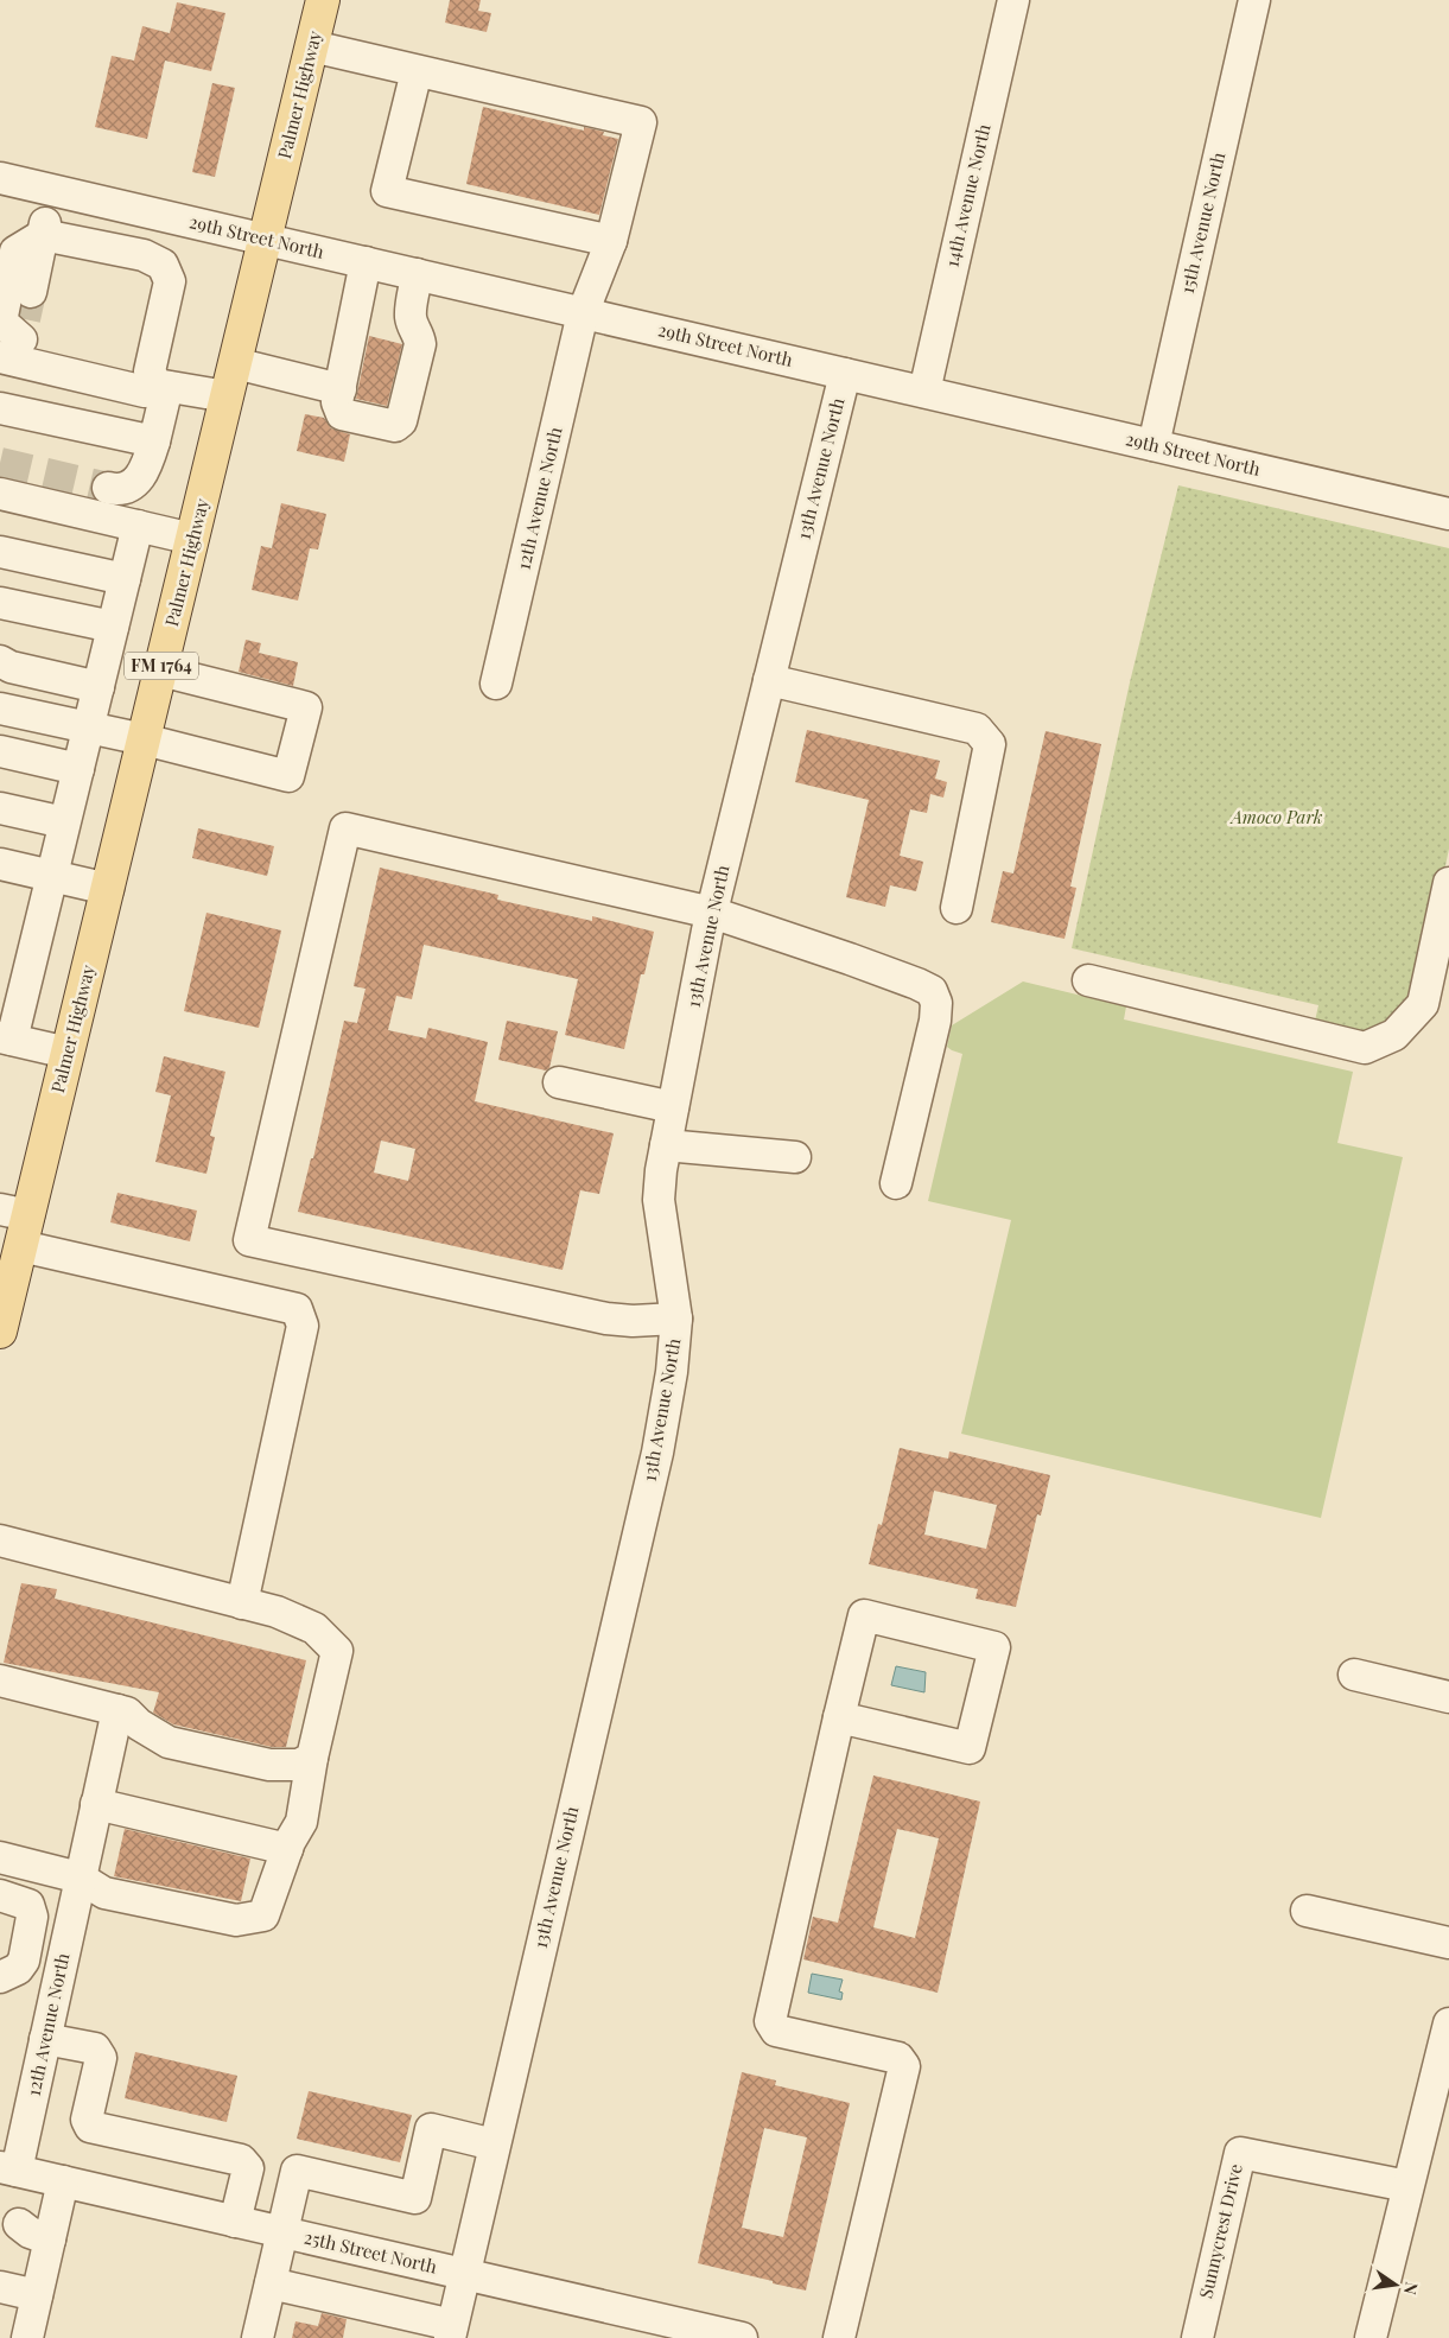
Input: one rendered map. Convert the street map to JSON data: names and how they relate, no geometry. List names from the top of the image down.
{
  "streets": {
    "main road": ["Palmer Highway", "FM 1764"],
    "street": [
      "14th Avenue North",
      "15th Avenue North",
      "29th Street North",
      "13th Avenue North",
      "12th Avenue North",
      "Sunnycrest Drive",
      "25th Street North"
    ]
  },
  "crossings": [
    ["Palmer Highway", "29th Street North"],
    ["14th Avenue North", "29th Street North"],
    ["15th Avenue North", "29th Street North"],
    ["29th Street North", "13th Avenue North"],
    ["29th Street North", "12th Avenue North"],
    ["13th Avenue North", "25th Street North"],
    ["12th Avenue North", "25th Street North"]
  ],
  "parks": ["Amoco Park"],
  "north": "right"
}
